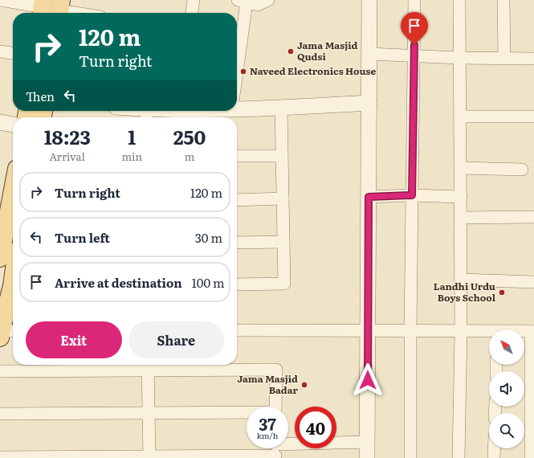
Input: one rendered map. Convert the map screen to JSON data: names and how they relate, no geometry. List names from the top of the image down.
{
  "places": [
    "Jama Masjid Qudsi",
    "Naveed Electronics House",
    "Landhi Urdu Boys School",
    "Jama Masjid Badar"
  ],
  "north": "top left",
  "page": {
    "turn": ["120 m", "Turn right"],
    "then": "Then",
    "eta": [
      "18:23",
      "Arrival",
      "1",
      "min",
      "250",
      "m"
    ],
    "list": [
      {
        "name": "Turn right",
        "value": "120 m"
      },
      {
        "name": "Turn left",
        "value": "30 m"
      },
      {
        "name": "Arrive at destination",
        "value": "100 m"
      }
    ],
    "buttons": ["Exit", "Share"],
    "speed": "37 km/h",
    "limit": "40"
  }
}
